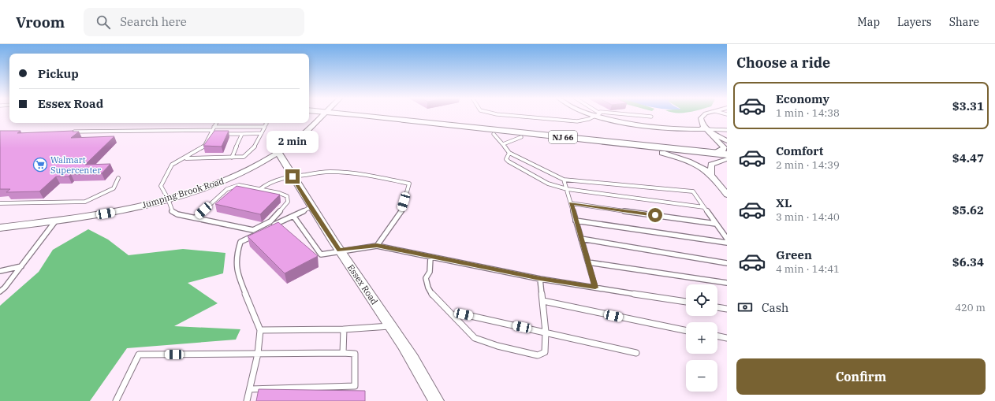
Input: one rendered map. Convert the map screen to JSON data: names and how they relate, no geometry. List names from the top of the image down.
{
  "streets": {
    "highway": ["NJ 66"],
    "street": ["Jumping Brook Road", "Essex Road"]
  },
  "crossings": [
    ["Jumping Brook Road", "Essex Road"]
  ],
  "places": {
    "supermarket": ["Walmart Supercenter"]
  },
  "page": {
    "header": "Vroom",
    "search": "Search here",
    "nav": ["Map", "Layers", "Share"],
    "heading": "Choose a ride",
    "banner": ["Pickup", "Essex Road"],
    "list": [
      {
        "name": "Economy",
        "note": "1 min · 14:38",
        "value": "$3.31"
      },
      {
        "name": "Comfort",
        "note": "2 min · 14:39",
        "value": "$4.47"
      },
      {
        "name": "XL",
        "note": "3 min · 14:40",
        "value": "$5.62"
      },
      {
        "name": "Green",
        "note": "4 min · 14:41",
        "value": "$6.34"
      }
    ],
    "bubble": "2 min",
    "map_buttons": ["+", "−"],
    "pay": ["Cash", "420 m"],
    "buttons": "Confirm"
  }
}
